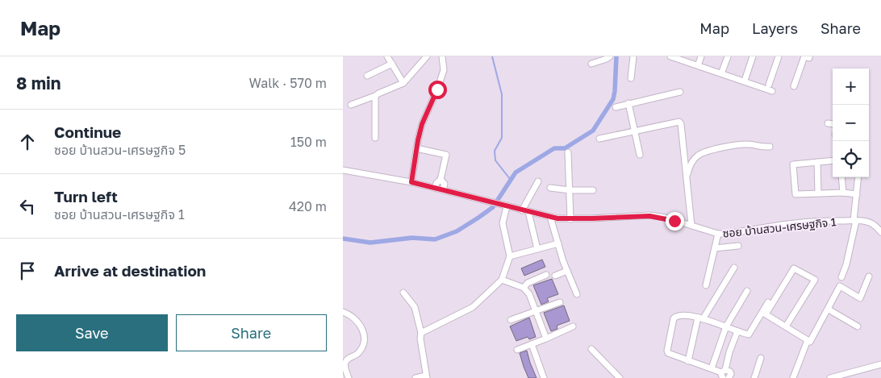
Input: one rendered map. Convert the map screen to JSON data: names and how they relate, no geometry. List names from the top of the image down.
{
  "streets": {
    "street": ["ซอย บ้านสวน-เศรษฐกิจ 1"]
  },
  "page": {
    "header": "Map",
    "nav": ["Map", "Layers", "Share"],
    "heading": ["8 min", "Walk · 570 m"],
    "map_buttons": ["+", "−"],
    "list": [
      ["Continue", "ซอย บ้านสวน-เศรษฐกิจ 5", "150 m"],
      ["Turn left", "ซอย บ้านสวน-เศรษฐกิจ 1", "420 m"],
      "Arrive at destination"
    ],
    "buttons": ["Save", "Share"]
  }
}
